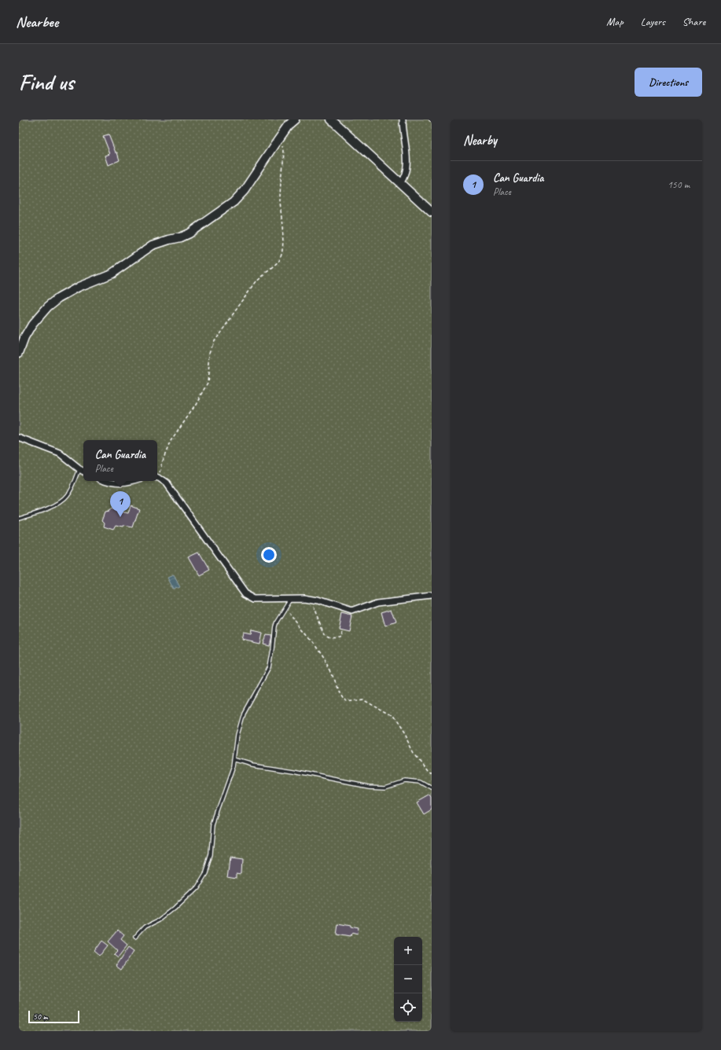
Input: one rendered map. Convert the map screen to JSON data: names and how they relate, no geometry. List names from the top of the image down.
{
  "scale_bar": "50 m",
  "page": {
    "header": "Nearbee",
    "nav": ["Map", "Layers", "Share"],
    "buttons": "Directions",
    "title": "Find us",
    "heading": "Nearby",
    "list": [
      {
        "mark": "1",
        "name": "Can Guardia",
        "note": "Place",
        "value": "150 m"
      }
    ],
    "popup": ["Can Guardia", "Place"],
    "pins": "1",
    "map_buttons": ["+", "−"],
    "scale": "50 m"
  }
}
